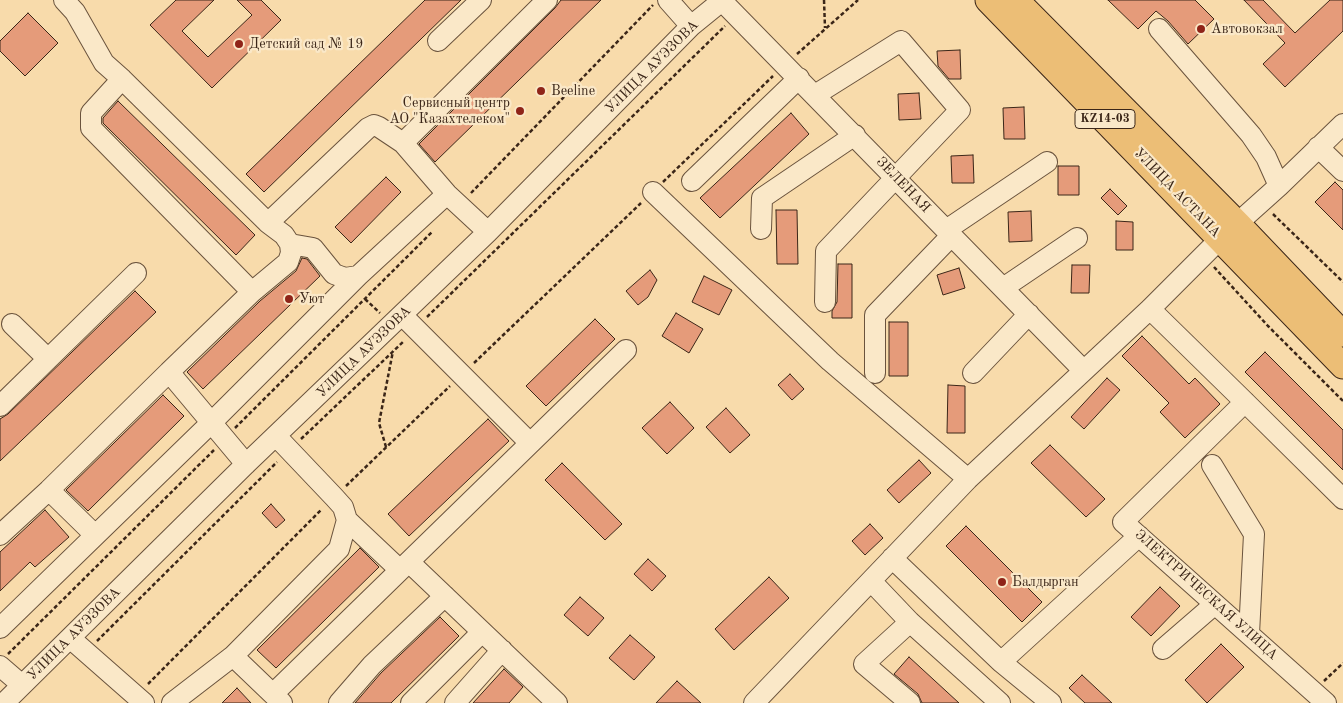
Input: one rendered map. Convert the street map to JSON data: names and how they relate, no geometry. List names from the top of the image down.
{
  "streets": {
    "main road": ["KZ14-03", "УЛИЦА АСТАНА"],
    "street": ["УЛИЦА АУЭЗОВА", "ЗЕЛЕНАЯ", "ЭЛЕКТРИЧЕСКАЯ УЛИЦА"]
  },
  "crossings": [
    ["УЛИЦА АУЭЗОВА", "ЗЕЛЕНАЯ"]
  ],
  "places": [
    "Автовокзал",
    "Детский сад № 19",
    "Beeline",
    "Сервисный центр АО \"Казахтелеком\"",
    "Уют",
    "Балдырган"
  ]
}
